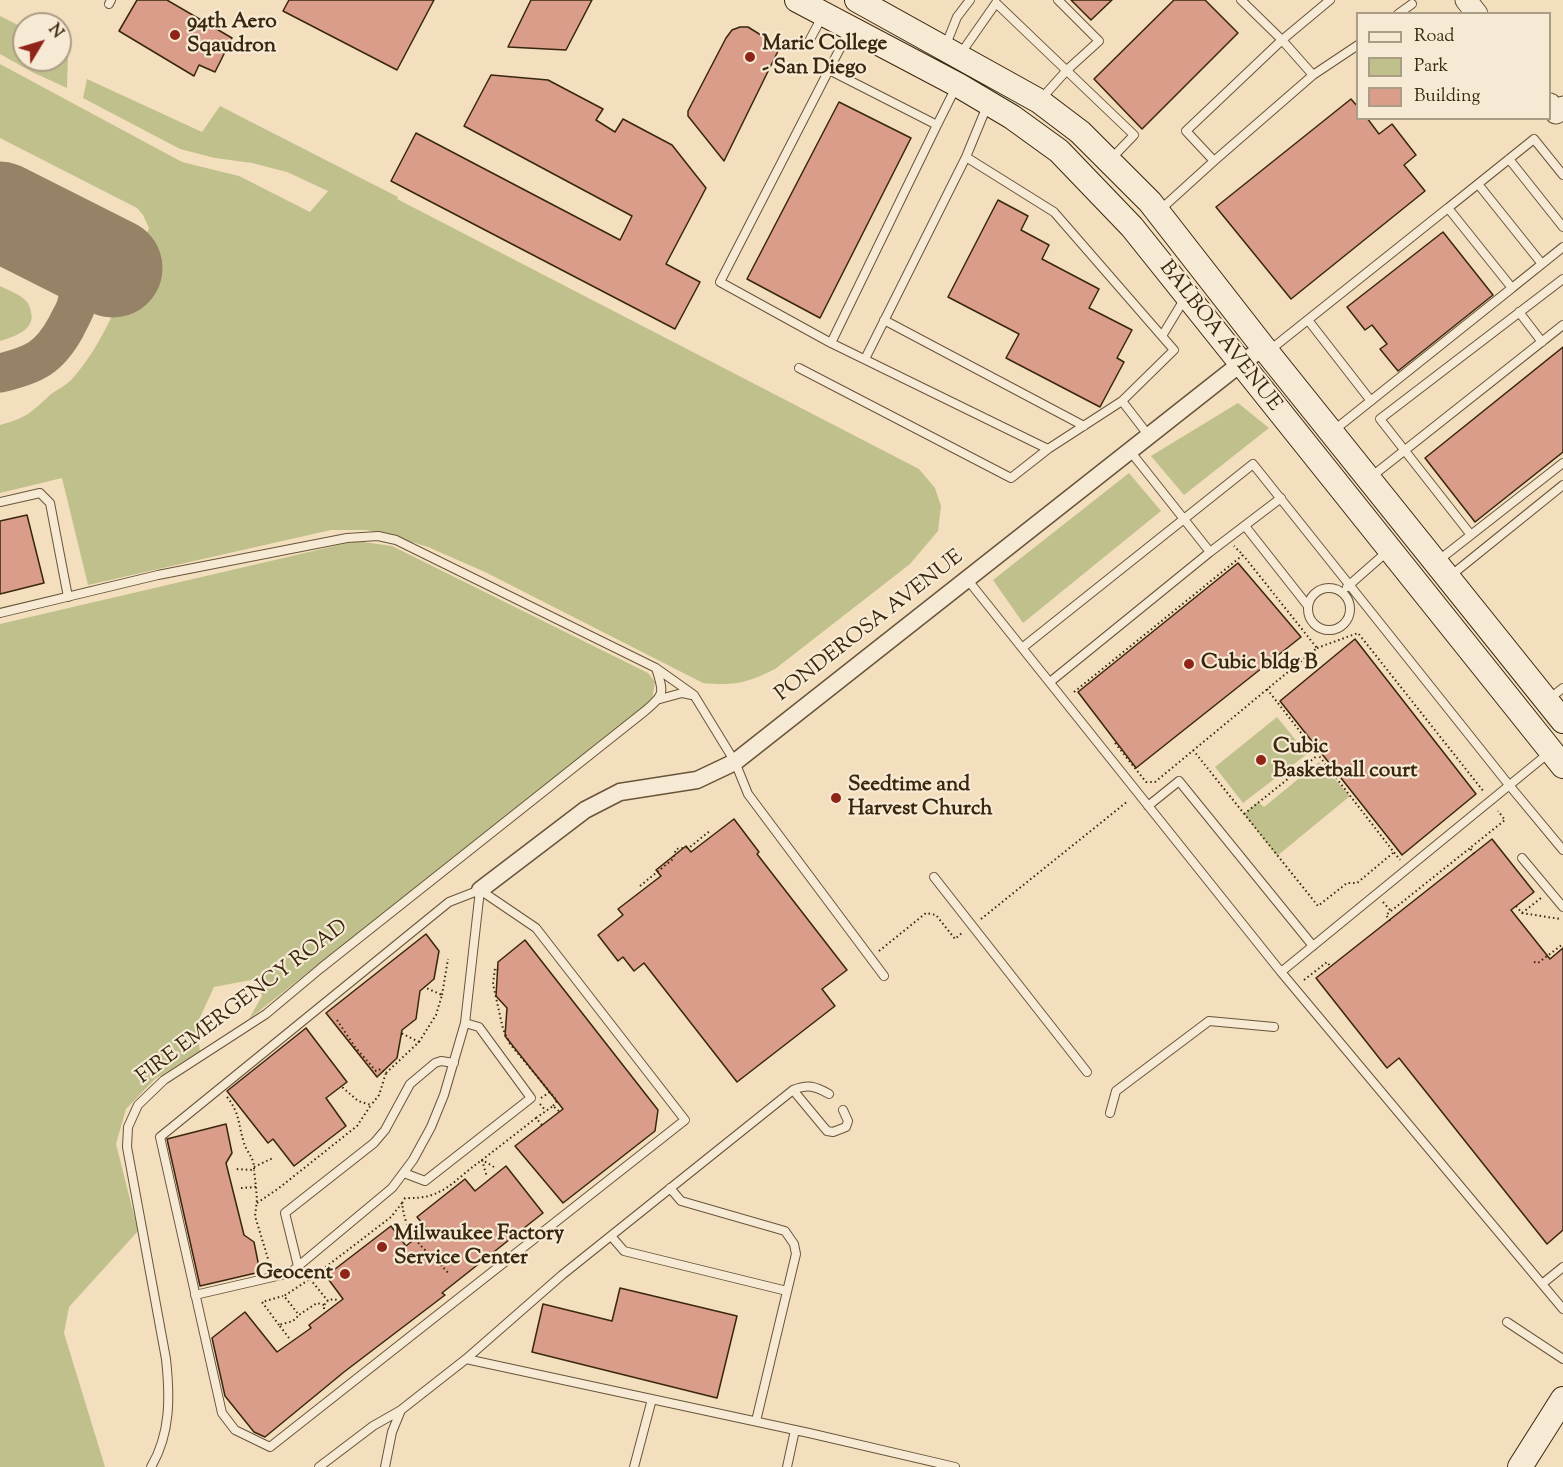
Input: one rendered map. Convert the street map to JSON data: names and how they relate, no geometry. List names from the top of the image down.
{
  "streets": {
    "main road": ["BALBOA AVENUE"],
    "street": ["PONDEROSA AVENUE"],
    "lane": ["FIRE EMERGENCY ROAD"]
  },
  "crossings": [
    ["BALBOA AVENUE", "PONDEROSA AVENUE"]
  ],
  "places": [
    "94th Aero Sqaudron",
    "Maric College - San Diego",
    "Cubic bldg B",
    "Cubic Basketball court",
    "Seedtime and Harvest Church",
    "Milwaukee Factory Service Center",
    "Geocent"
  ],
  "legend": ["Road", "Park", "Building"],
  "north": "top right"
}
